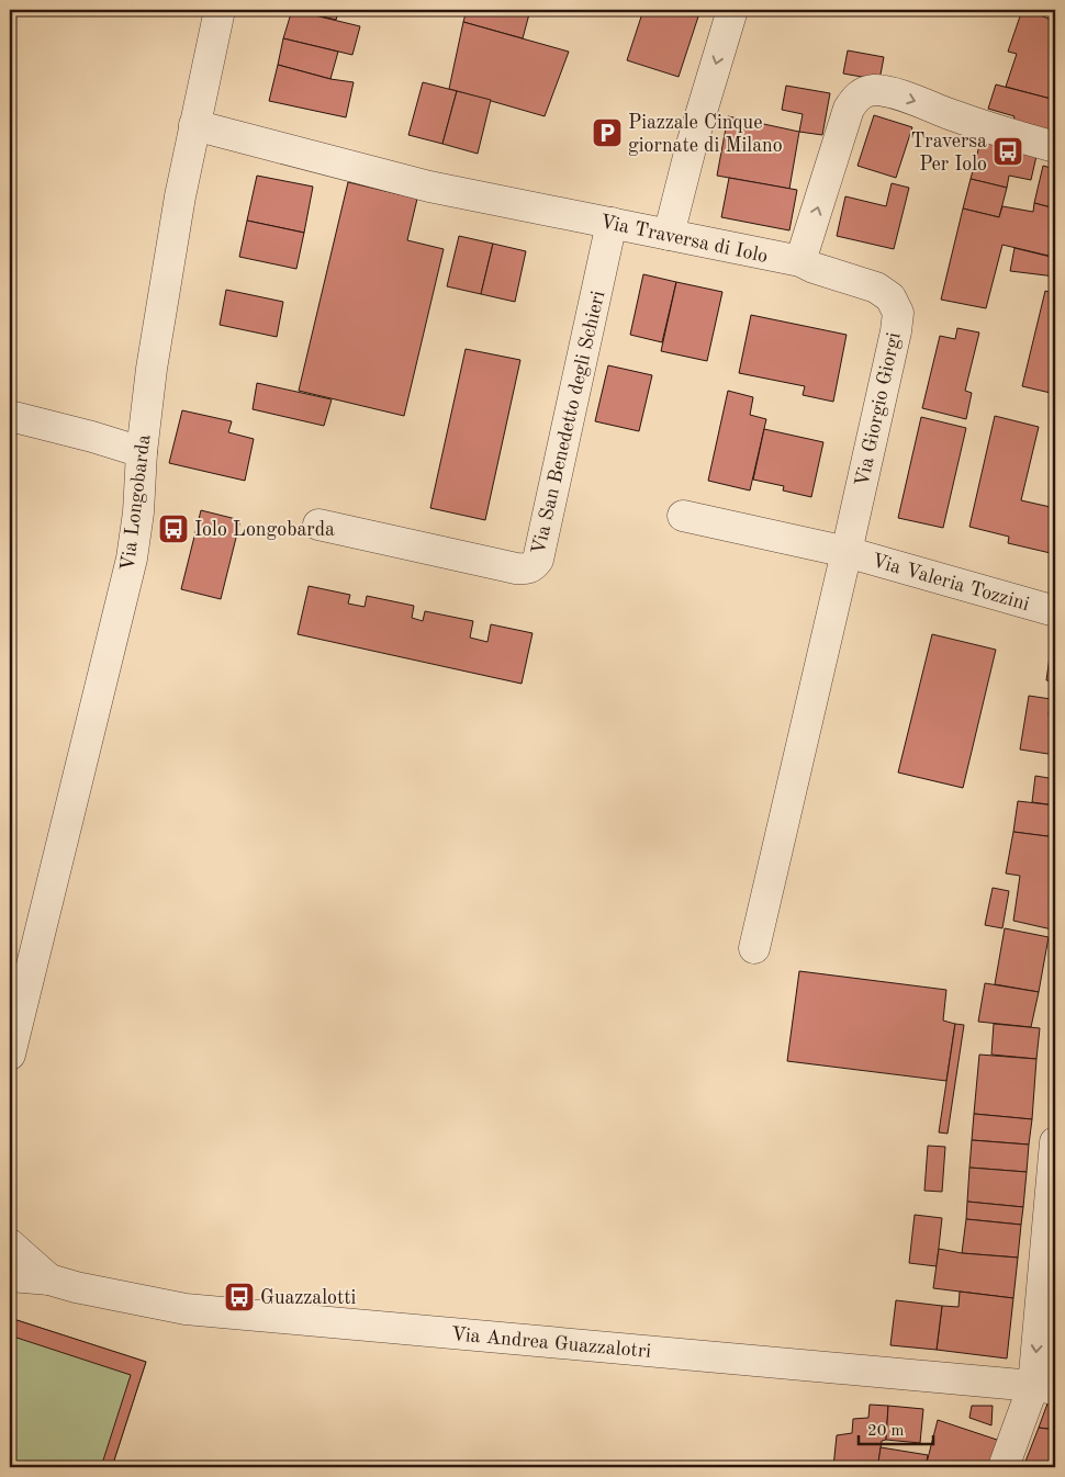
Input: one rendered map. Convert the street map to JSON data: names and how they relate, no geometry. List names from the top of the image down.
{
  "streets": {
    "street": [
      "Via Traversa di Iolo",
      "Via Giorgio Giorgi",
      "Via San Benedetto degli Schieri",
      "Via Longobarda",
      "Via Valeria Tozzini",
      "Via Andrea Guazzalotri"
    ]
  },
  "crossings": [
    ["Via Traversa di Iolo", "Via Giorgio Giorgi"],
    ["Via Traversa di Iolo", "Via San Benedetto degli Schieri"],
    ["Via Traversa di Iolo", "Via Longobarda"],
    ["Via Giorgio Giorgi", "Via Valeria Tozzini"]
  ],
  "places": {
    "parking": ["Piazzale Cinque giornate di Milano"],
    "bus stop": ["Traversa Per Iolo", "Iolo Longobarda", "Guazzalotti"]
  },
  "scale_bar": "20 m"
}
